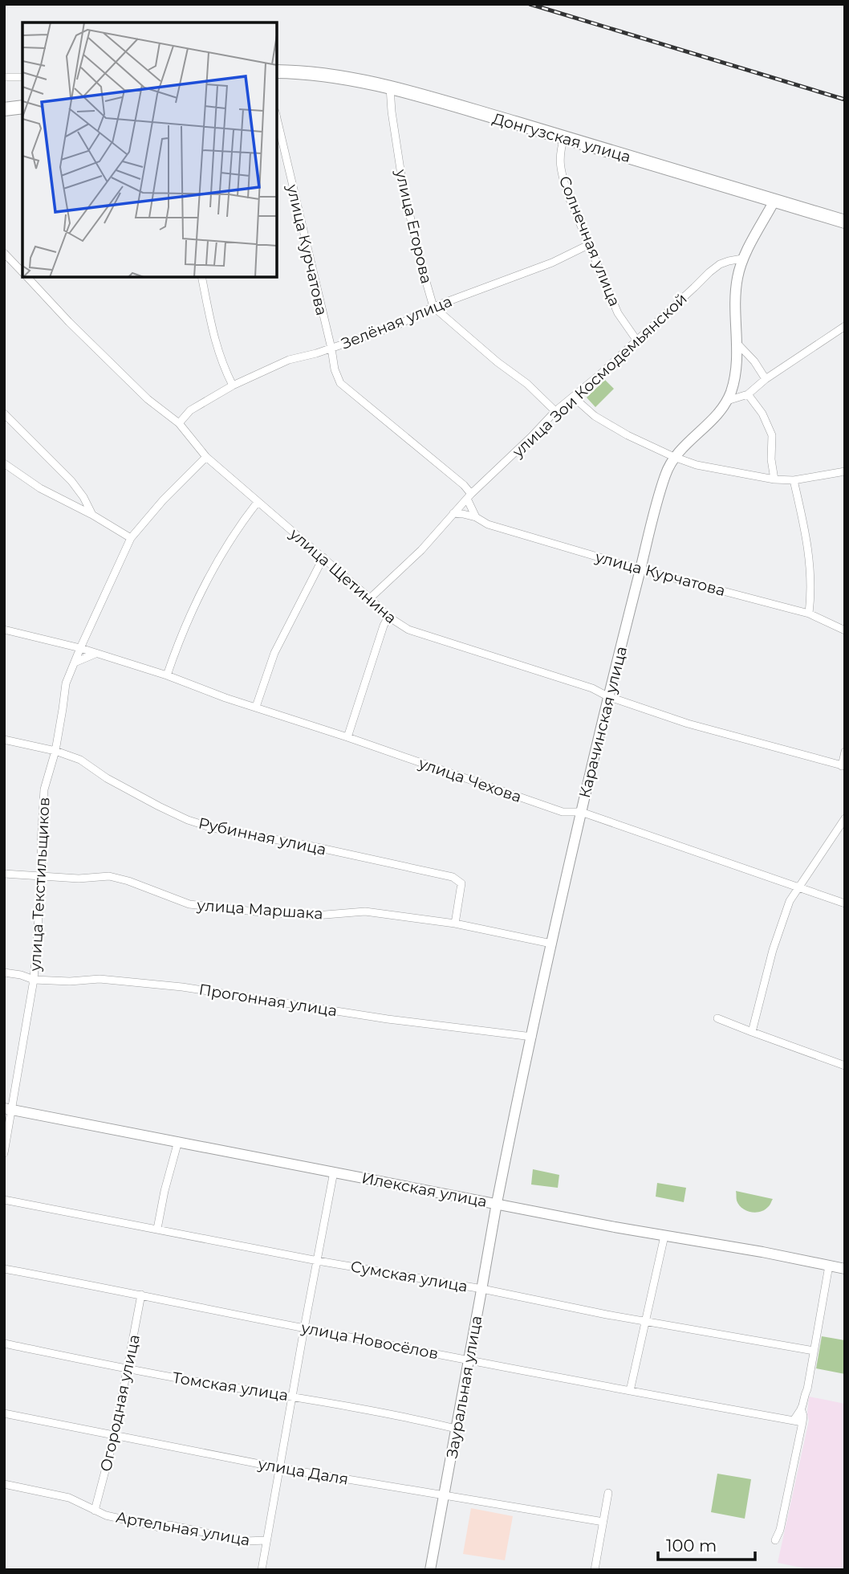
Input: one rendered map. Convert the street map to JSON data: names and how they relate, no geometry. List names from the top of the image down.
{
  "streets": {
    "highway": ["Донгузская улица"],
    "street": [
      "улица Егорова",
      "Солнечная улица",
      "улица Курчатова",
      "Зелёная улица",
      "улица Зои Космодемьянской",
      "улица Щетинина",
      "Карачинская улица",
      "улица Чехова",
      "Рубинная улица",
      "улица Текстильщиков",
      "улица Маршака",
      "Прогонная улица",
      "Илекская улица",
      "Сумская улица",
      "улица Новосёлов",
      "Томская улица",
      "Зауральная улица",
      "Огородная улица",
      "улица Даля",
      "Артельная улица"
    ]
  },
  "crossings": [
    ["Донгузская улица", "улица Егорова"],
    ["Донгузская улица", "Солнечная улица"],
    ["улица Егорова", "Зелёная улица"],
    ["Солнечная улица", "Зелёная улица"],
    ["Солнечная улица", "улица Зои Космодемьянской"],
    ["улица Курчатова", "Зелёная улица"],
    ["улица Курчатова", "улица Зои Космодемьянской"],
    ["улица Курчатова", "Карачинская улица"],
    ["Зелёная улица", "улица Щетинина"],
    ["улица Зои Космодемьянской", "улица Щетинина"],
    ["улица Щетинина", "Карачинская улица"],
    ["улица Щетинина", "улица Текстильщиков"],
    ["Карачинская улица", "улица Чехова"],
    ["Карачинская улица", "улица Маршака"],
    ["Карачинская улица", "Прогонная улица"],
    ["Карачинская улица", "Илекская улица"],
    ["Карачинская улица", "Зауральная улица"],
    ["улица Чехова", "улица Текстильщиков"],
    ["Рубинная улица", "улица Текстильщиков"],
    ["Рубинная улица", "улица Маршака"],
    ["улица Текстильщиков", "улица Маршака"],
    ["улица Текстильщиков", "Прогонная улица"],
    ["улица Текстильщиков", "Илекская улица"],
    ["Илекская улица", "Зауральная улица"],
    ["Сумская улица", "Зауральная улица"],
    ["улица Новосёлов", "Зауральная улица"],
    ["улица Новосёлов", "Огородная улица"],
    ["Томская улица", "Зауральная улица"],
    ["Томская улица", "Огородная улица"],
    ["Зауральная улица", "улица Даля"],
    ["Огородная улица", "улица Даля"],
    ["Огородная улица", "Артельная улица"]
  ],
  "scale_bar": "100 m"
}
